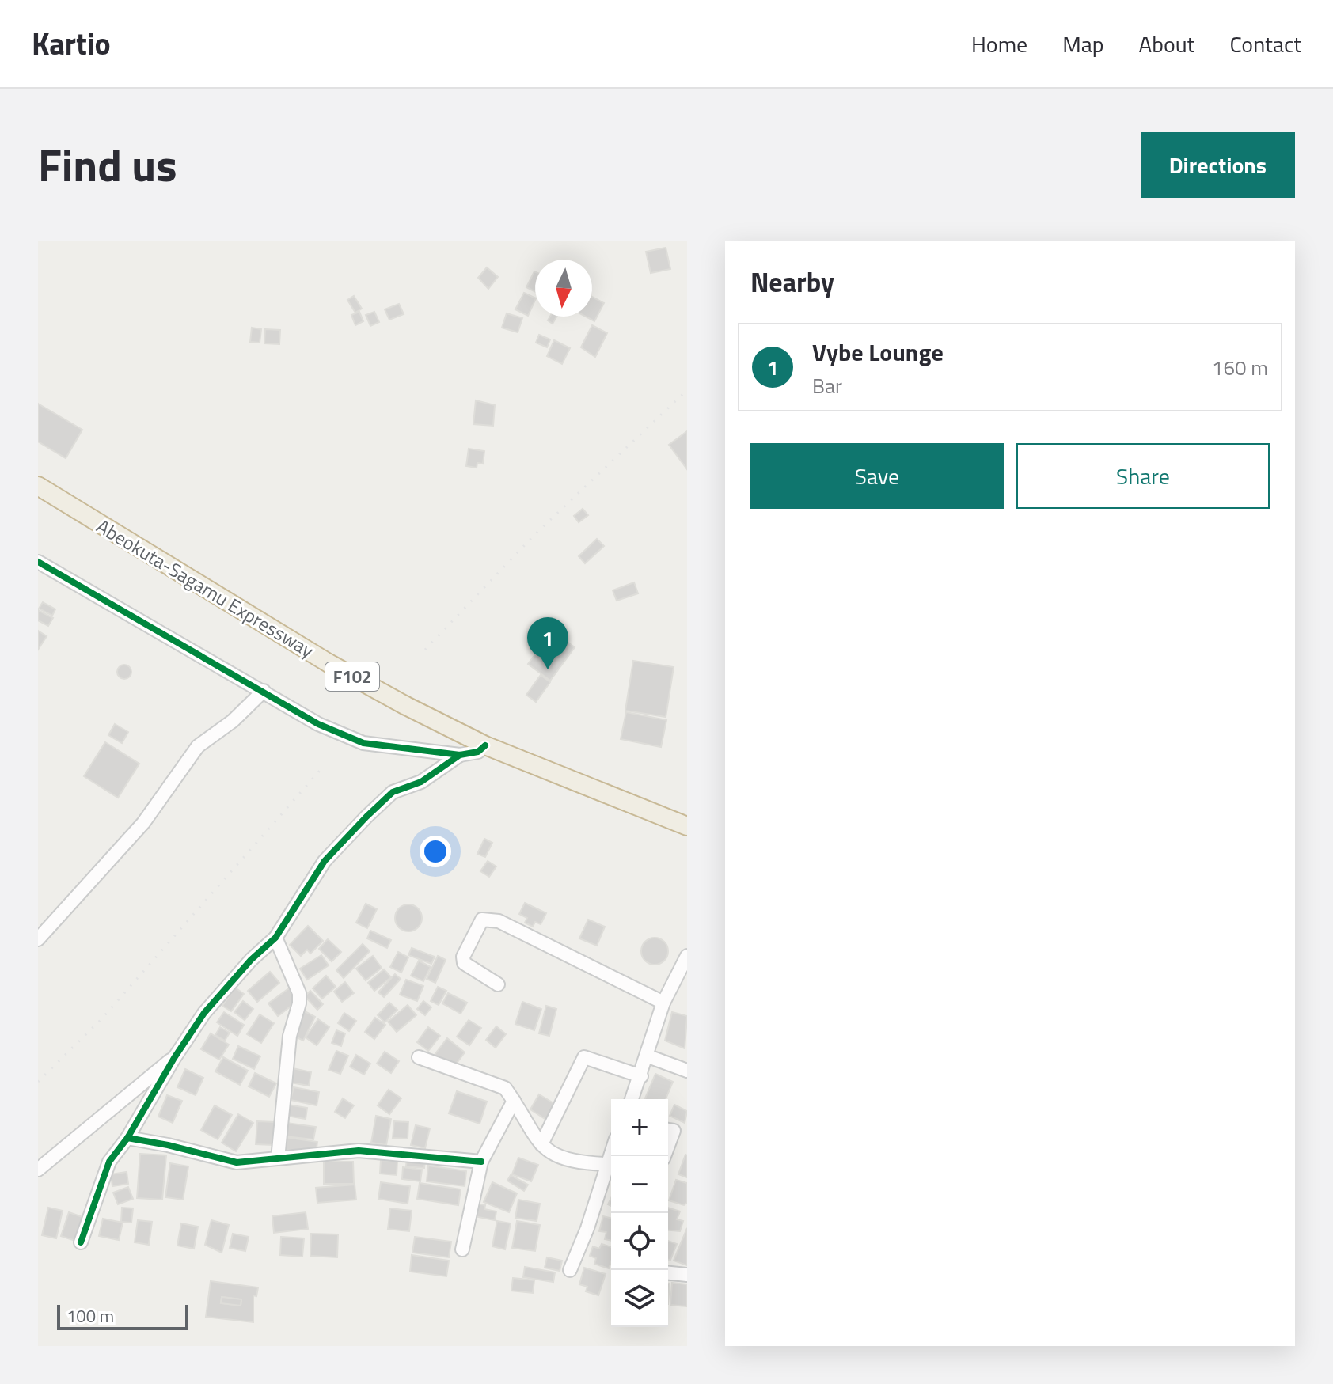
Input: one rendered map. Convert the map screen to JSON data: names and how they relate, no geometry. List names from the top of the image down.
{
  "streets": {
    "highway": ["Abeokuta-Sagamu Expressway", "F102"]
  },
  "scale_bar": "100 m",
  "north": "bottom",
  "page": {
    "header": "Kartio",
    "nav": [
      "Home",
      "Map",
      "About",
      "Contact"
    ],
    "title": "Find us",
    "buttons": [
      "Directions",
      ["Save", "Share"]
    ],
    "heading": "Nearby",
    "list": [
      {
        "mark": "1",
        "name": "Vybe Lounge",
        "note": "Bar",
        "value": "160 m"
      }
    ],
    "pins": "1",
    "map_buttons": ["+", "−"],
    "scale": "100 m"
  }
}
